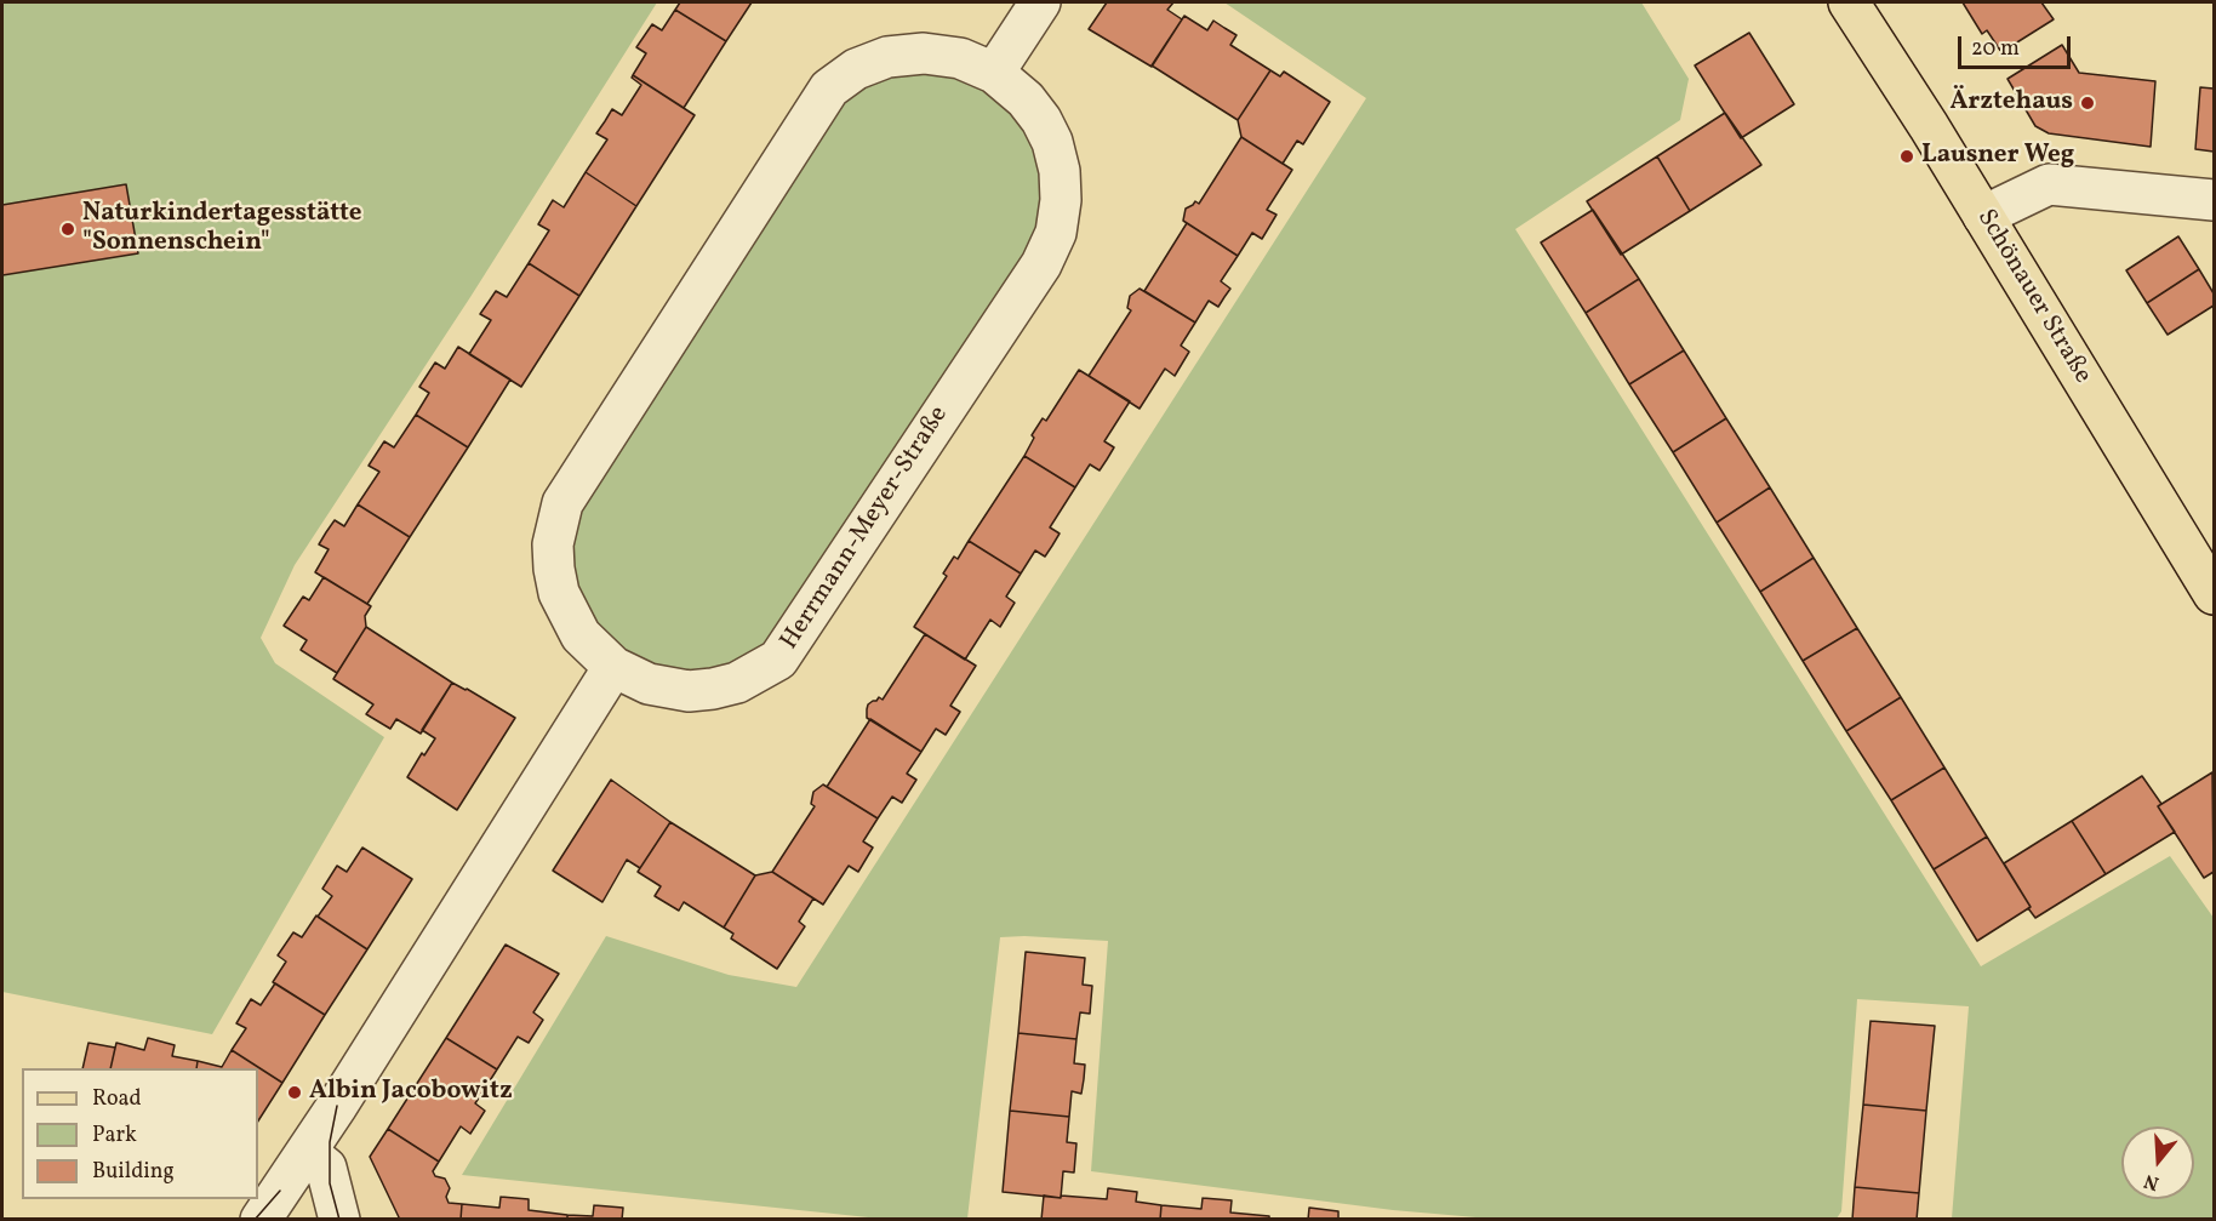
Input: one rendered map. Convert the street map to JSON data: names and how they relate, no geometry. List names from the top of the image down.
{
  "streets": {
    "main road": ["Schönauer Straße"],
    "street": ["Herrmann-Meyer-Straße"]
  },
  "places": [
    "Ärztehaus",
    "Lausner Weg",
    "Naturkindertagesstätte \"Sonnenschein\"",
    "Albin Jacobowitz"
  ],
  "legend": ["Road", "Park", "Building"],
  "scale_bar": "20 m",
  "north": "bottom"
}
